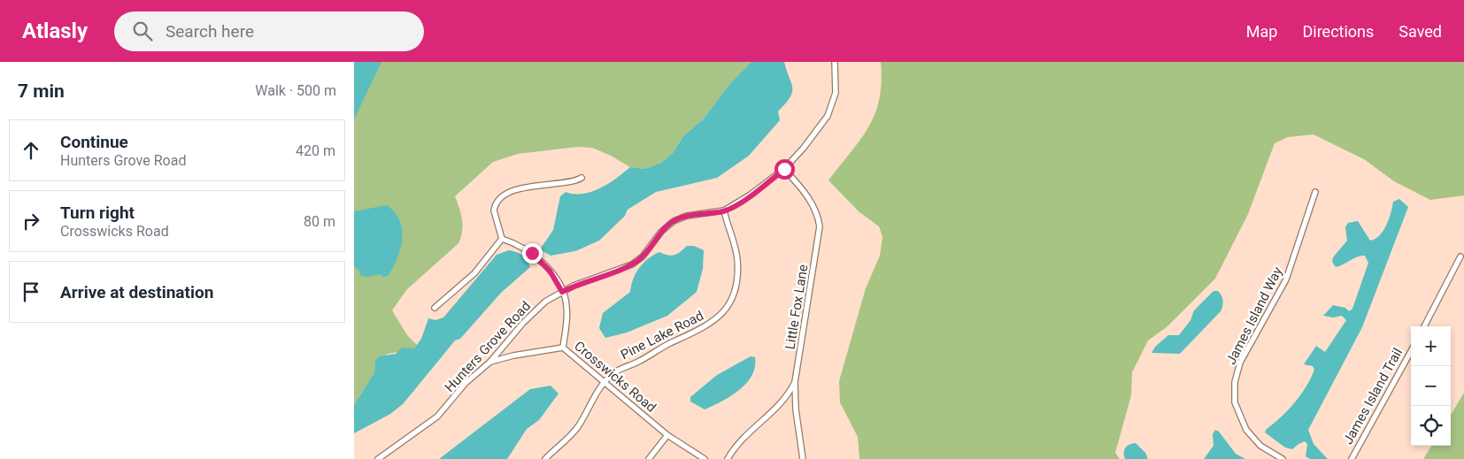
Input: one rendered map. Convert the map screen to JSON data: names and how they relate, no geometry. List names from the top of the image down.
{
  "streets": {
    "street": [
      "Little Fox Lane",
      "James Island Way",
      "Pine Lake Road",
      "Hunters Grove Road",
      "Crosswicks Road",
      "James Island Trail"
    ]
  },
  "crossings": [
    ["Little Fox Lane", "Hunters Grove Road"],
    ["Pine Lake Road", "Hunters Grove Road"],
    ["Pine Lake Road", "Crosswicks Road"],
    ["Hunters Grove Road", "Crosswicks Road"]
  ],
  "page": {
    "header": "Atlasly",
    "search": "Search here",
    "nav": ["Map", "Directions", "Saved"],
    "heading": ["7 min", "Walk · 500 m"],
    "list": [
      ["Continue", "Hunters Grove Road", "420 m"],
      ["Turn right", "Crosswicks Road", "80 m"],
      "Arrive at destination"
    ],
    "map_buttons": ["+", "−"]
  }
}
